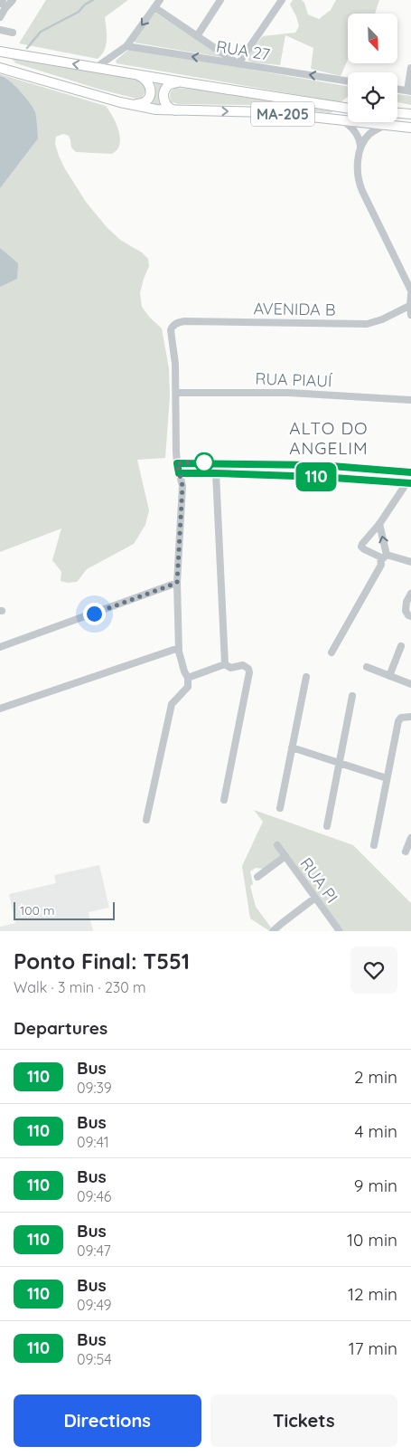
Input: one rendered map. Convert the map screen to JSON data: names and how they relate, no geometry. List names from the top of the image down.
{
  "streets": {
    "main road": ["MA-205"],
    "street": [
      "RUA 27",
      "AVENIDA B",
      "RUA PIAUÍ",
      "RUA PI"
    ]
  },
  "crossings": [
    ["AVENIDA B", "RUA PIAUÍ"]
  ],
  "districts": ["ALTO DO ANGELIM"],
  "lines": ["bus line 110"],
  "scale_bar": "100 m",
  "north": "bottom right",
  "page": {
    "on_map": "110",
    "scale": "100 m",
    "heading": [
      ["Ponto Final: T551", "Walk · 3 min · 230 m"],
      "Departures"
    ],
    "list": [
      {
        "mark": "110",
        "name": "Bus",
        "note": "09:39",
        "value": "2 min"
      },
      {
        "mark": "110",
        "name": "Bus",
        "note": "09:41",
        "value": "4 min"
      },
      {
        "mark": "110",
        "name": "Bus",
        "note": "09:46",
        "value": "9 min"
      },
      {
        "mark": "110",
        "name": "Bus",
        "note": "09:47",
        "value": "10 min"
      },
      {
        "mark": "110",
        "name": "Bus",
        "note": "09:49",
        "value": "12 min"
      },
      {
        "mark": "110",
        "name": "Bus",
        "note": "09:54",
        "value": "17 min"
      }
    ],
    "buttons": ["Directions", "Tickets"]
  }
}
